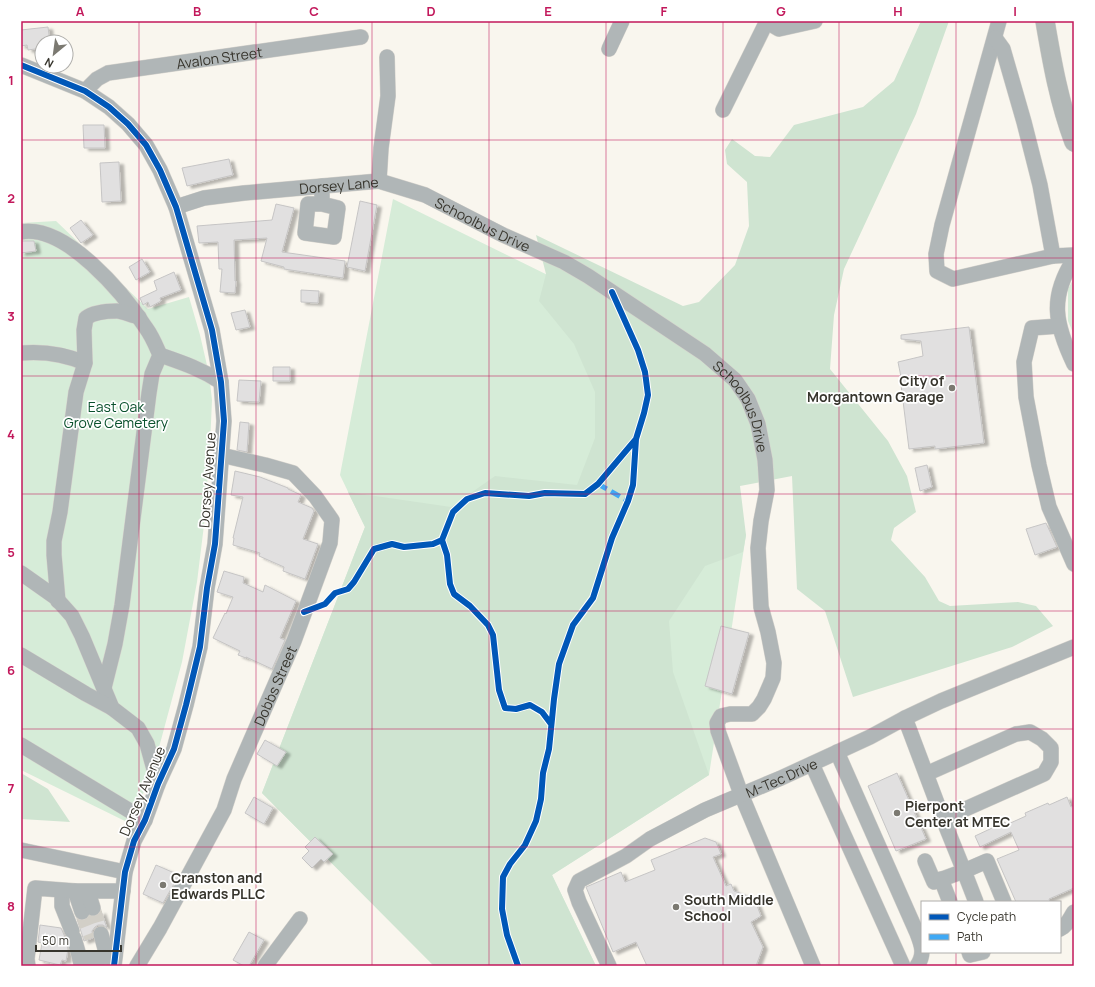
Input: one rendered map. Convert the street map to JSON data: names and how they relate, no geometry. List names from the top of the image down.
{
  "streets": {
    "street": [
      "Avalon Street",
      "Dorsey Lane",
      "Schoolbus Drive",
      "Dorsey Avenue",
      "Dobbs Street",
      "M-Tec Drive"
    ]
  },
  "crossings": [
    ["Avalon Street", "Dorsey Avenue"],
    ["Dorsey Lane", "Schoolbus Drive"],
    ["Dorsey Lane", "Dorsey Avenue"],
    ["Schoolbus Drive", "M-Tec Drive"],
    ["Dorsey Avenue", "Dobbs Street"]
  ],
  "parks": ["East Oak Grove Cemetery"],
  "places": [
    "City of Morgantown Garage",
    "Pierpont Center at MTEC",
    "Cranston and Edwards PLLC",
    "South Middle School"
  ],
  "legend": ["Cycle path", "Path"],
  "scale_bar": "50 m",
  "north": "bottom left",
  "grid": {
    "columns": [
      "A",
      "B",
      "C",
      "D",
      "E",
      "F",
      "G",
      "H",
      "I"
    ],
    "rows": [
      "1",
      "2",
      "3",
      "4",
      "5",
      "6",
      "7",
      "8"
    ]
  }
}
